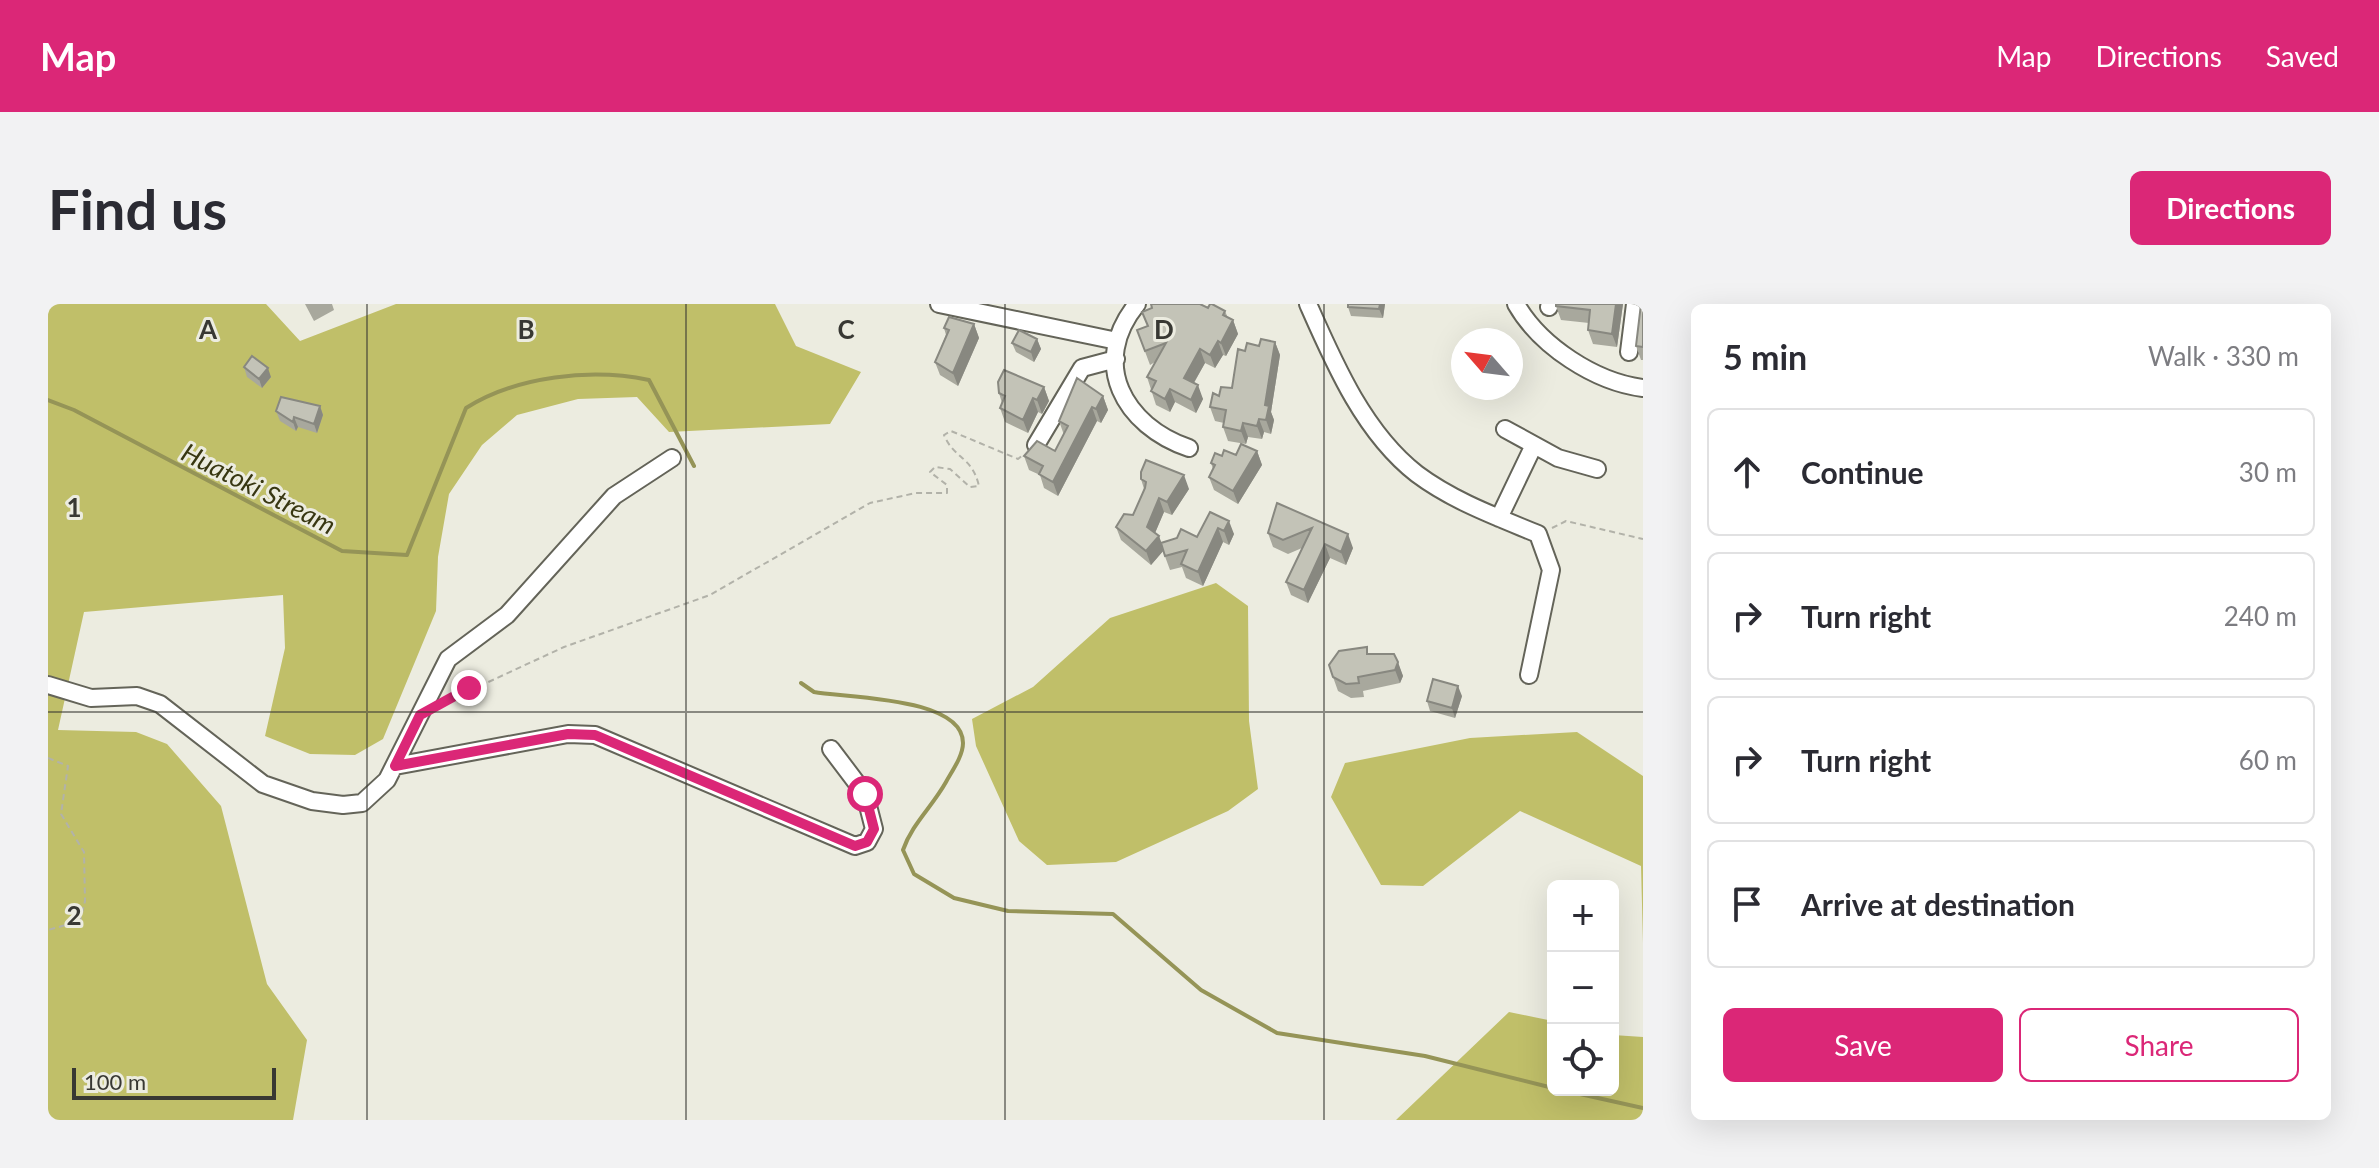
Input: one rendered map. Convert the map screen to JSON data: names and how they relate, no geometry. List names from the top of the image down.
{
  "water": ["Huatoki Stream"],
  "scale_bar": "100 m",
  "north": "top left",
  "page": {
    "header": "Map",
    "nav": ["Map", "Directions", "Saved"],
    "buttons": [
      "Directions",
      ["Save", "Share"]
    ],
    "title": "Find us",
    "heading": ["5 min", "Walk · 330 m"],
    "list": [
      ["Continue", "30 m"],
      ["Turn right", "240 m"],
      ["Turn right", "60 m"],
      "Arrive at destination"
    ],
    "map_buttons": ["+", "−"],
    "scale": "100 m"
  },
  "grid": {
    "columns": [
      "A",
      "B",
      "C",
      "D"
    ],
    "rows": ["1", "2"]
  }
}
